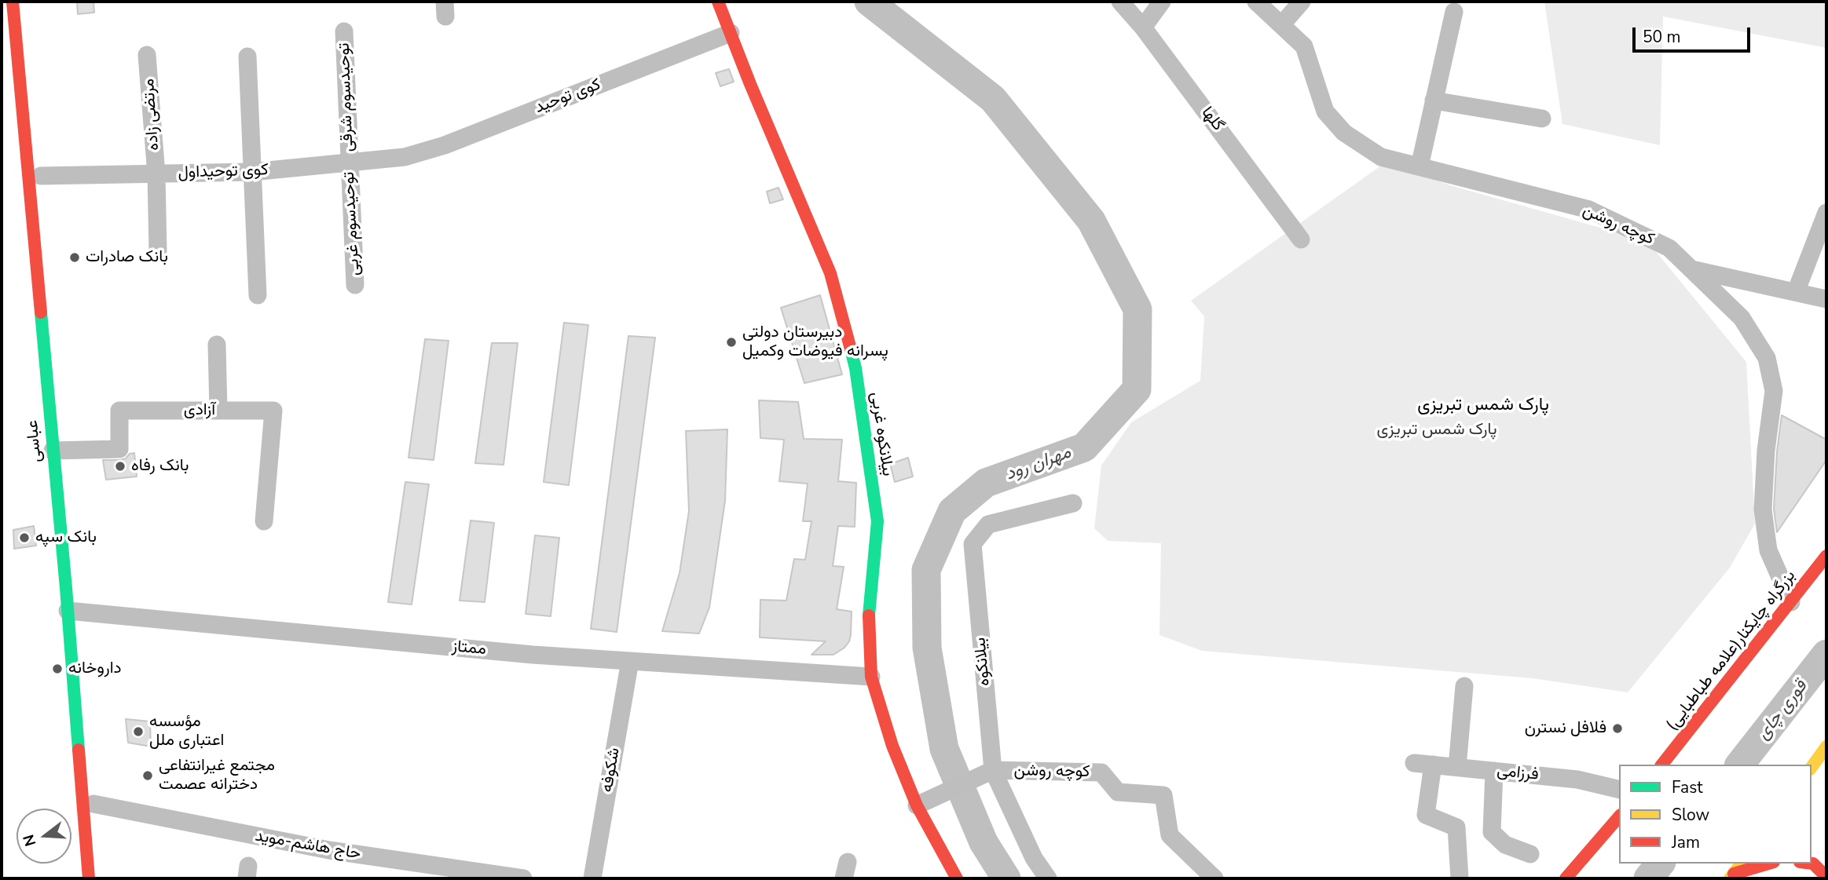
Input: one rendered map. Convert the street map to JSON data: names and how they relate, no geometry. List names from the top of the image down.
{
  "streets": {
    "main road": ["بیلانکوه غربی", "عباسى", "بزرگراه چایکنار(علامه طباطبایی)"],
    "street": [
      "کوی توحید",
      "توحیدسوم شرقی",
      "مرتضی زاده",
      "گلها",
      "کوی توحیداول",
      "توحیدسوم غربی",
      "کوچه روشن",
      "آزادی",
      "ممتاز",
      "بیلانکوه",
      "شکوفه",
      "فرزامی",
      "حاج هاشم-موید"
    ]
  },
  "crossings": [
    ["کوی توحید", "کوی توحیداول"],
    ["کوی توحید", "بیلانکوه غربی"],
    ["توحیدسوم شرقی", "کوی توحیداول"],
    ["توحیدسوم شرقی", "توحیدسوم غربی"],
    ["مرتضی زاده", "کوی توحیداول"],
    ["کوی توحیداول", "توحیدسوم غربی"],
    ["کوی توحیداول", "عباسى"],
    ["کوچه روشن", "بزرگراه چایکنار(علامه طباطبایی)"],
    ["کوچه روشن", "بیلانکوه"],
    ["آزادی", "عباسى"],
    ["بیلانکوه غربی", "ممتاز"],
    ["عباسى", "ممتاز"],
    ["عباسى", "حاج هاشم-موید"],
    ["ممتاز", "شکوفه"]
  ],
  "districts": ["پارک شمس تبریزی"],
  "water": ["مهران رود", "قوری چای"],
  "parks": ["پارک شمس تبریزی"],
  "places": [
    "بانک صادرات",
    "دبیرستان دولتی پسرانه فیوضات وکمیل",
    "بانک رفاه",
    "بانک سپه",
    "داروخانه",
    "فلافل نسترن",
    "مؤسسه اعتباری ملل",
    "مجتمع غیرانتفاعی دخترانه عصمت"
  ],
  "legend": ["Fast", "Slow", "Jam"],
  "scale_bar": "50 m",
  "north": "left"
}
